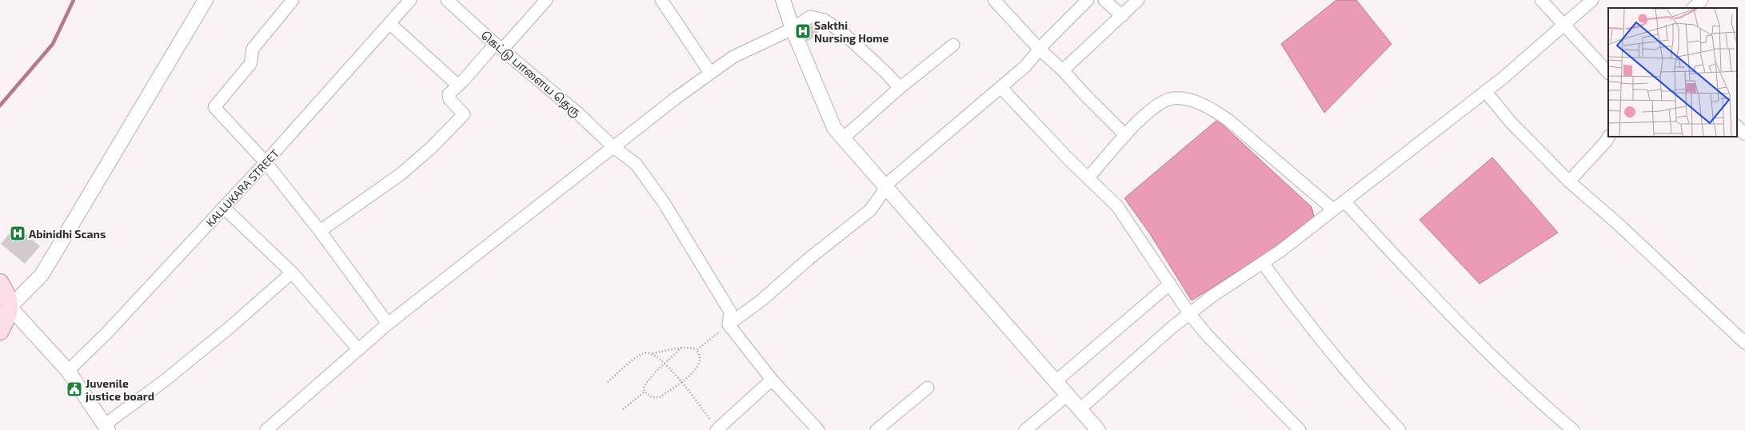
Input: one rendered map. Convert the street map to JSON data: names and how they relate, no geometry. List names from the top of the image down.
{
  "streets": {
    "street": ["கெட்டு பாளைய தெரு", "KALLUKARA STREET"]
  },
  "places": {
    "hospital": ["Sakthi Nursing Home", "Abinidhi Scans"],
    "public building": ["Juvenile justice board"]
  }
}
